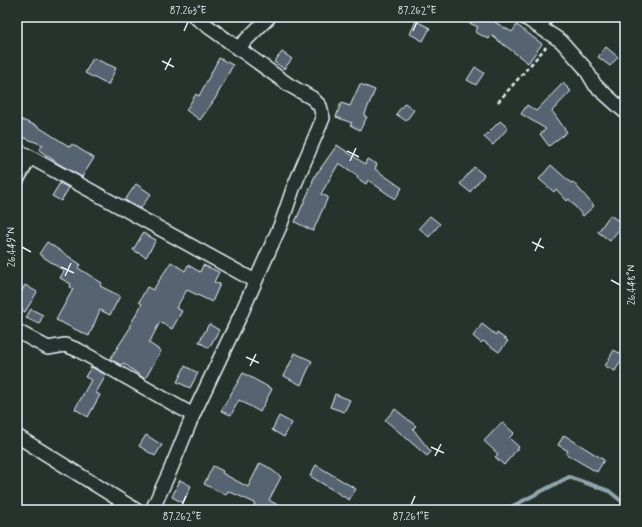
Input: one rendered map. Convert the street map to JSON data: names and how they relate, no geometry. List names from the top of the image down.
{
  "coordinates": [
    "87.263°E",
    "87.262°E",
    "26.449°N",
    "26.448°N",
    "87.261°E"
  ]
}
